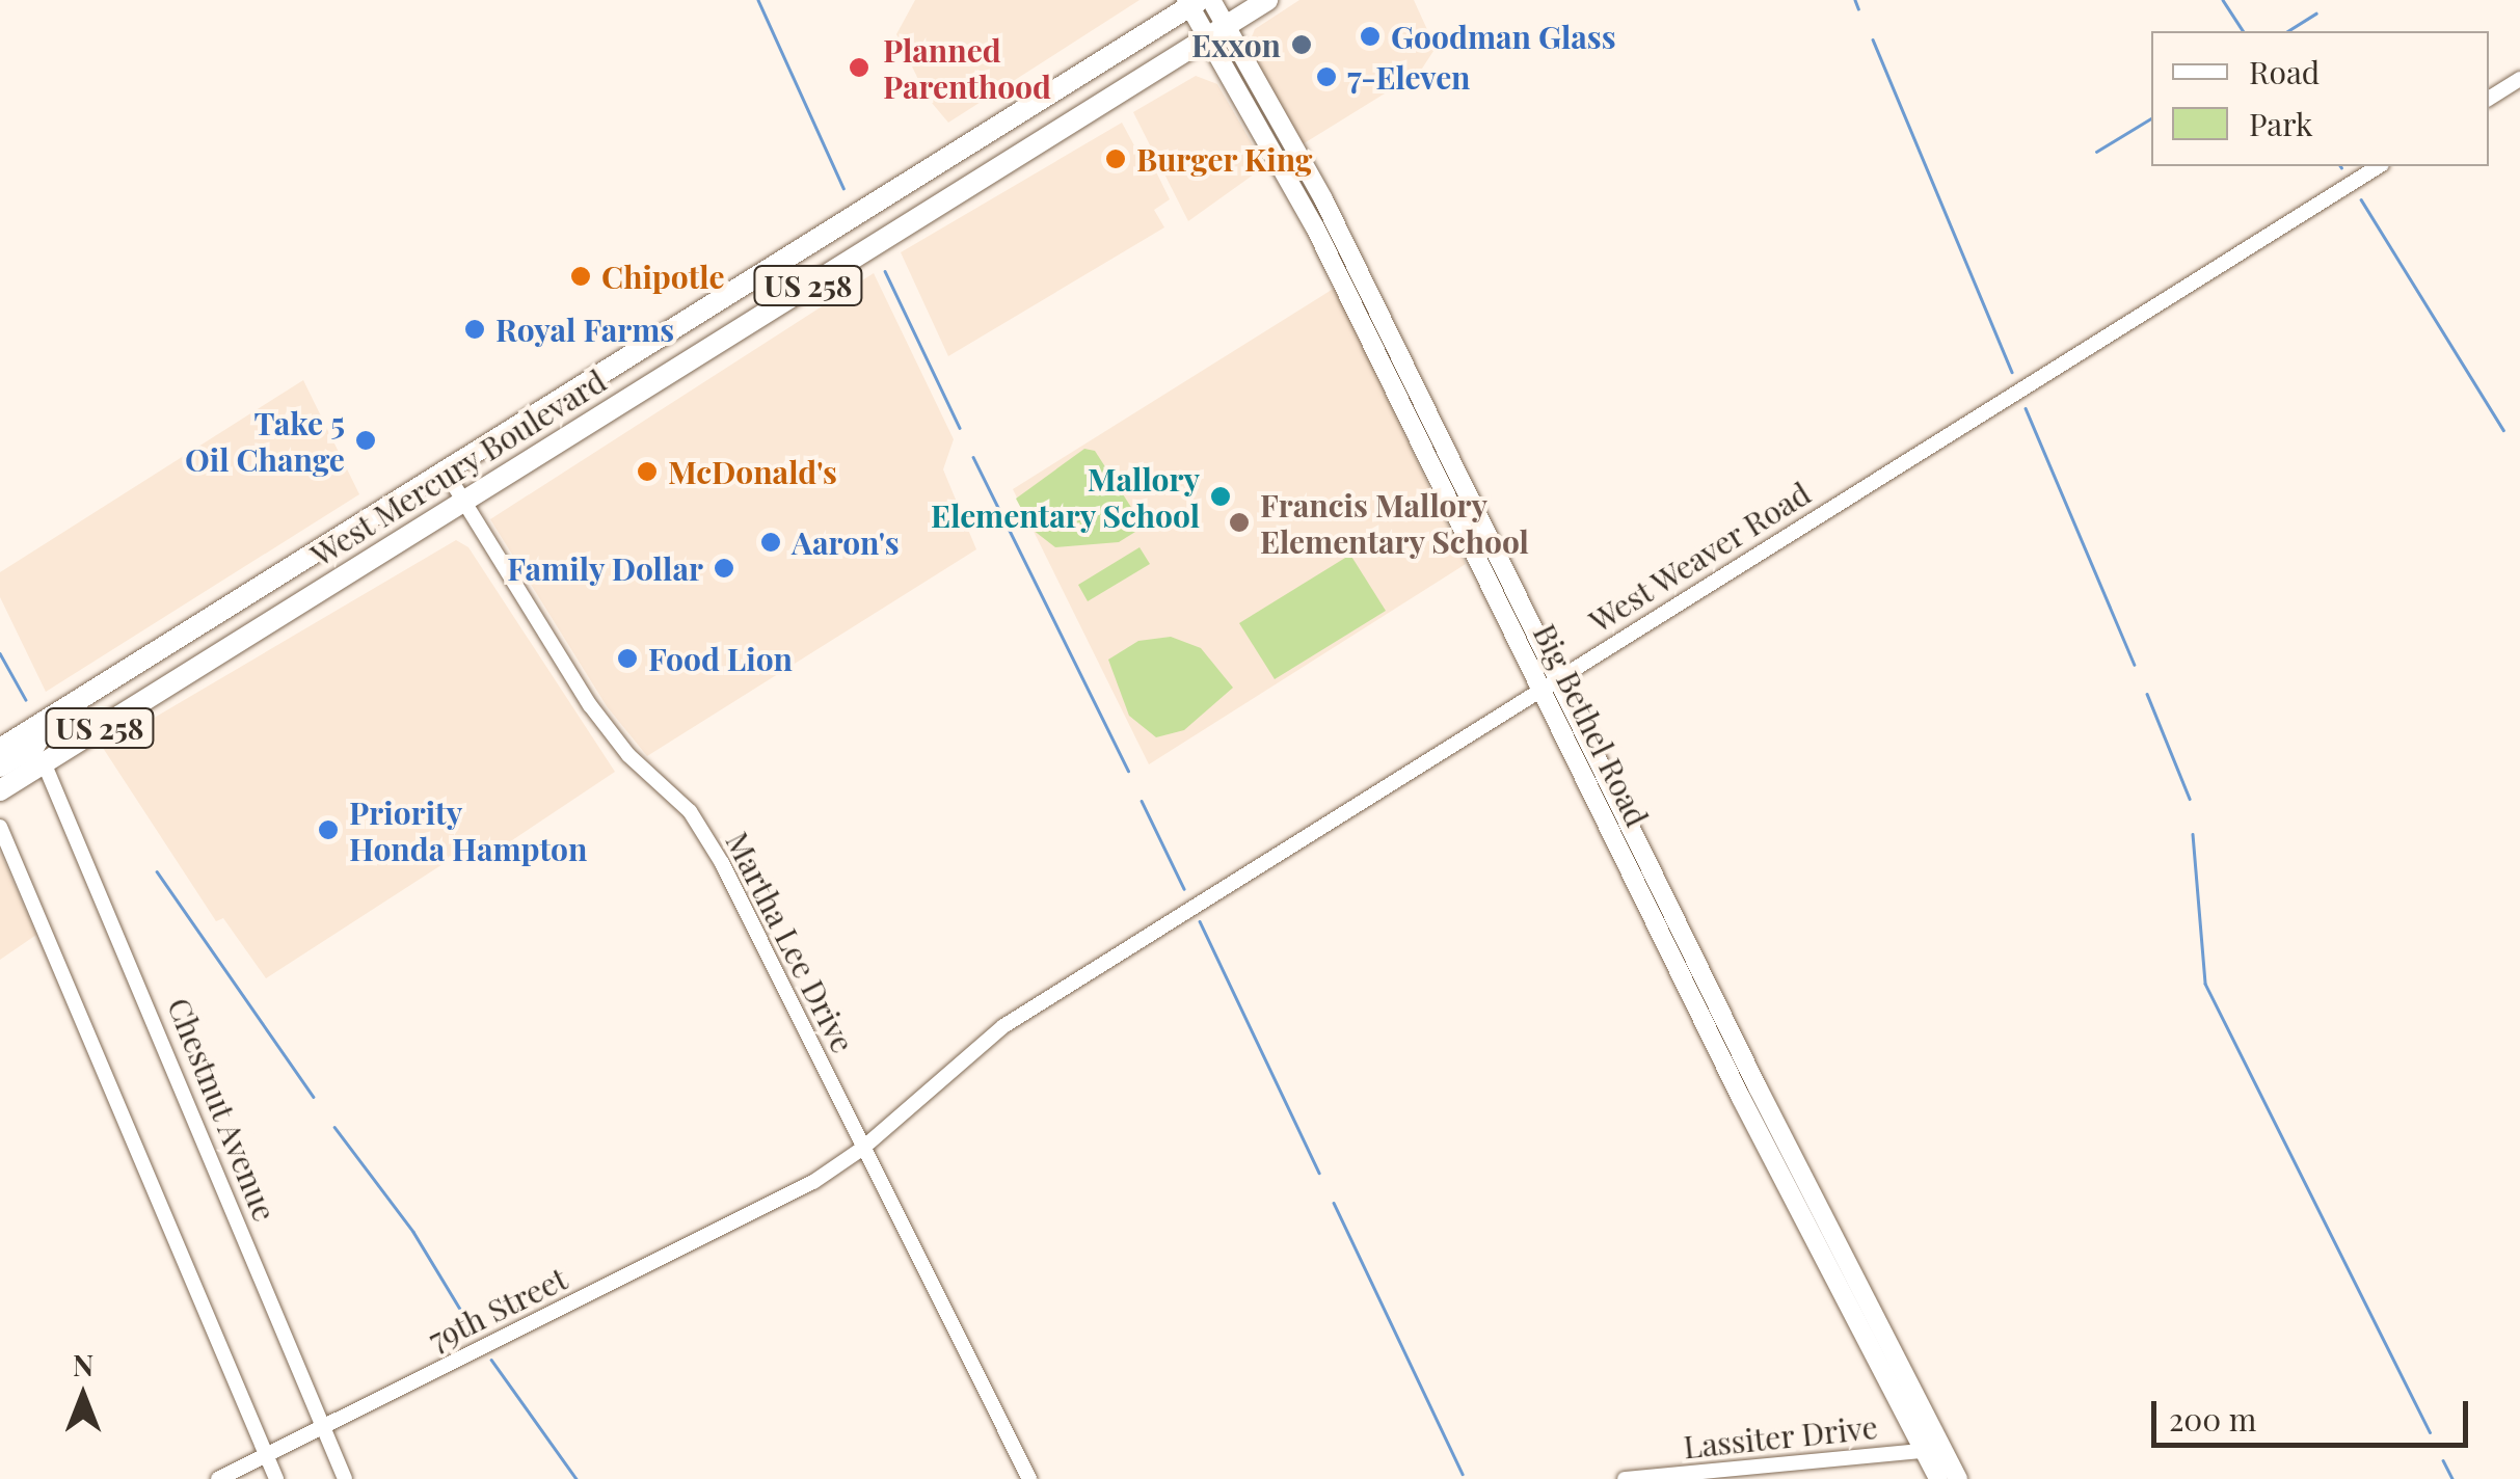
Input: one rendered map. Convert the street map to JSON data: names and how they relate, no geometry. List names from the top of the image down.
{
  "streets": {
    "highway": ["US 258", "West Mercury Boulevard"],
    "main road": ["Big Bethel Road"],
    "street": [
      "West Weaver Road",
      "Martha Lee Drive",
      "Chestnut Avenue",
      "79th Street",
      "Lassiter Drive"
    ]
  },
  "crossings": [
    ["West Mercury Boulevard", "Big Bethel Road"],
    ["West Mercury Boulevard", "Martha Lee Drive"],
    ["West Mercury Boulevard", "Chestnut Avenue"],
    ["West Weaver Road", "Big Bethel Road"],
    ["West Weaver Road", "Martha Lee Drive"],
    ["West Weaver Road", "79th Street"],
    ["Big Bethel Road", "Lassiter Drive"],
    ["Chestnut Avenue", "79th Street"]
  ],
  "places": [
    "Goodman Glass",
    "Exxon",
    "Planned Parenthood",
    "7-Eleven",
    "Burger King",
    "Chipotle",
    "Royal Farms",
    "Take 5 Oil Change",
    "McDonald's",
    "Mallory Elementary School",
    "Francis Mallory Elementary School",
    "Aaron's",
    "Family Dollar",
    "Food Lion",
    "Priority Honda Hampton"
  ],
  "legend": ["Road", "Park"],
  "scale_bar": "200 m",
  "north": "top"
}
